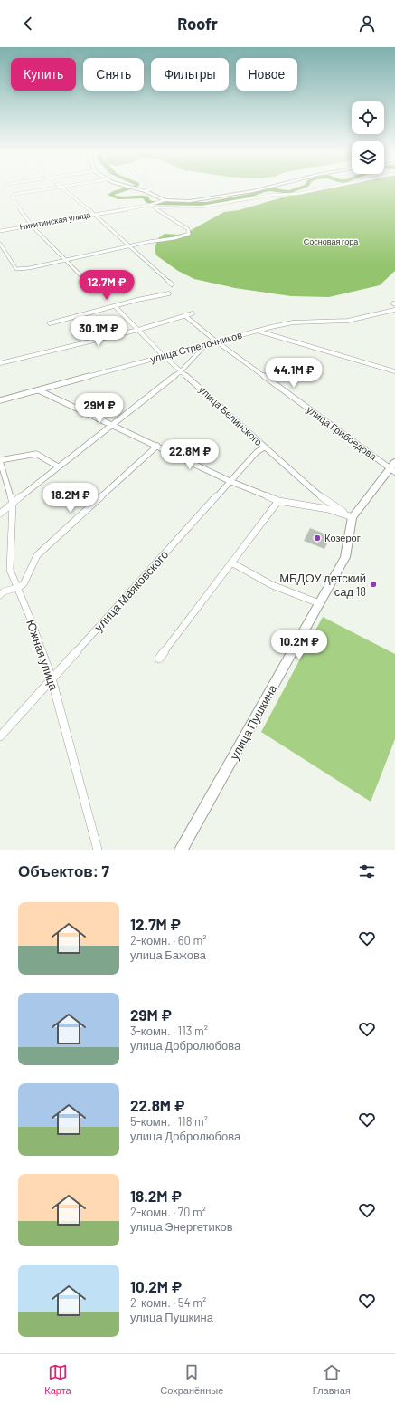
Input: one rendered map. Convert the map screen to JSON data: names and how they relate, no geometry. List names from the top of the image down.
{
  "streets": {
    "street": [
      "Никитинская улица",
      "улица Стрелочников",
      "улица Белинского",
      "улица Грибоедова",
      "улица Маяковского",
      "Южная улица",
      "улица Пушкина"
    ]
  },
  "crossings": [
    ["улица Стрелочников", "улица Белинского"],
    ["улица Стрелочников", "улица Грибоедова"],
    ["улица Белинского", "улица Маяковского"],
    ["улица Белинского", "улица Пушкина"],
    ["улица Грибоедова", "улица Пушкина"],
    ["улица Маяковского", "Южная улица"]
  ],
  "parks": ["Сосновая гора"],
  "places": ["Козерог", "МБДОУ детский сад 18"],
  "page": {
    "header": "Roofr",
    "chip": [
      "Купить",
      "Снять",
      "Фильтры",
      "Новое"
    ],
    "price": [
      "12.7M ₽",
      "30.1M ₽",
      "44.1M ₽",
      "29M ₽",
      "22.8M ₽",
      "18.2M ₽",
      "10.2M ₽"
    ],
    "heading": "Объектов: 7",
    "list": [
      {
        "name": "12.7M ₽",
        "note": "2-комн. · 60 m² · улица Бажова"
      },
      {
        "name": "29M ₽",
        "note": "3-комн. · 113 m² · улица Добролюбова"
      },
      {
        "name": "22.8M ₽",
        "note": "5-комн. · 118 m² · улица Добролюбова"
      },
      {
        "name": "18.2M ₽",
        "note": "2-комн. · 70 m² · улица Энергетиков"
      },
      {
        "name": "10.2M ₽",
        "note": "2-комн. · 54 m² · улица Пушкина"
      }
    ],
    "tabs": ["Карта", "Сохранённые", "Главная"]
  }
}
